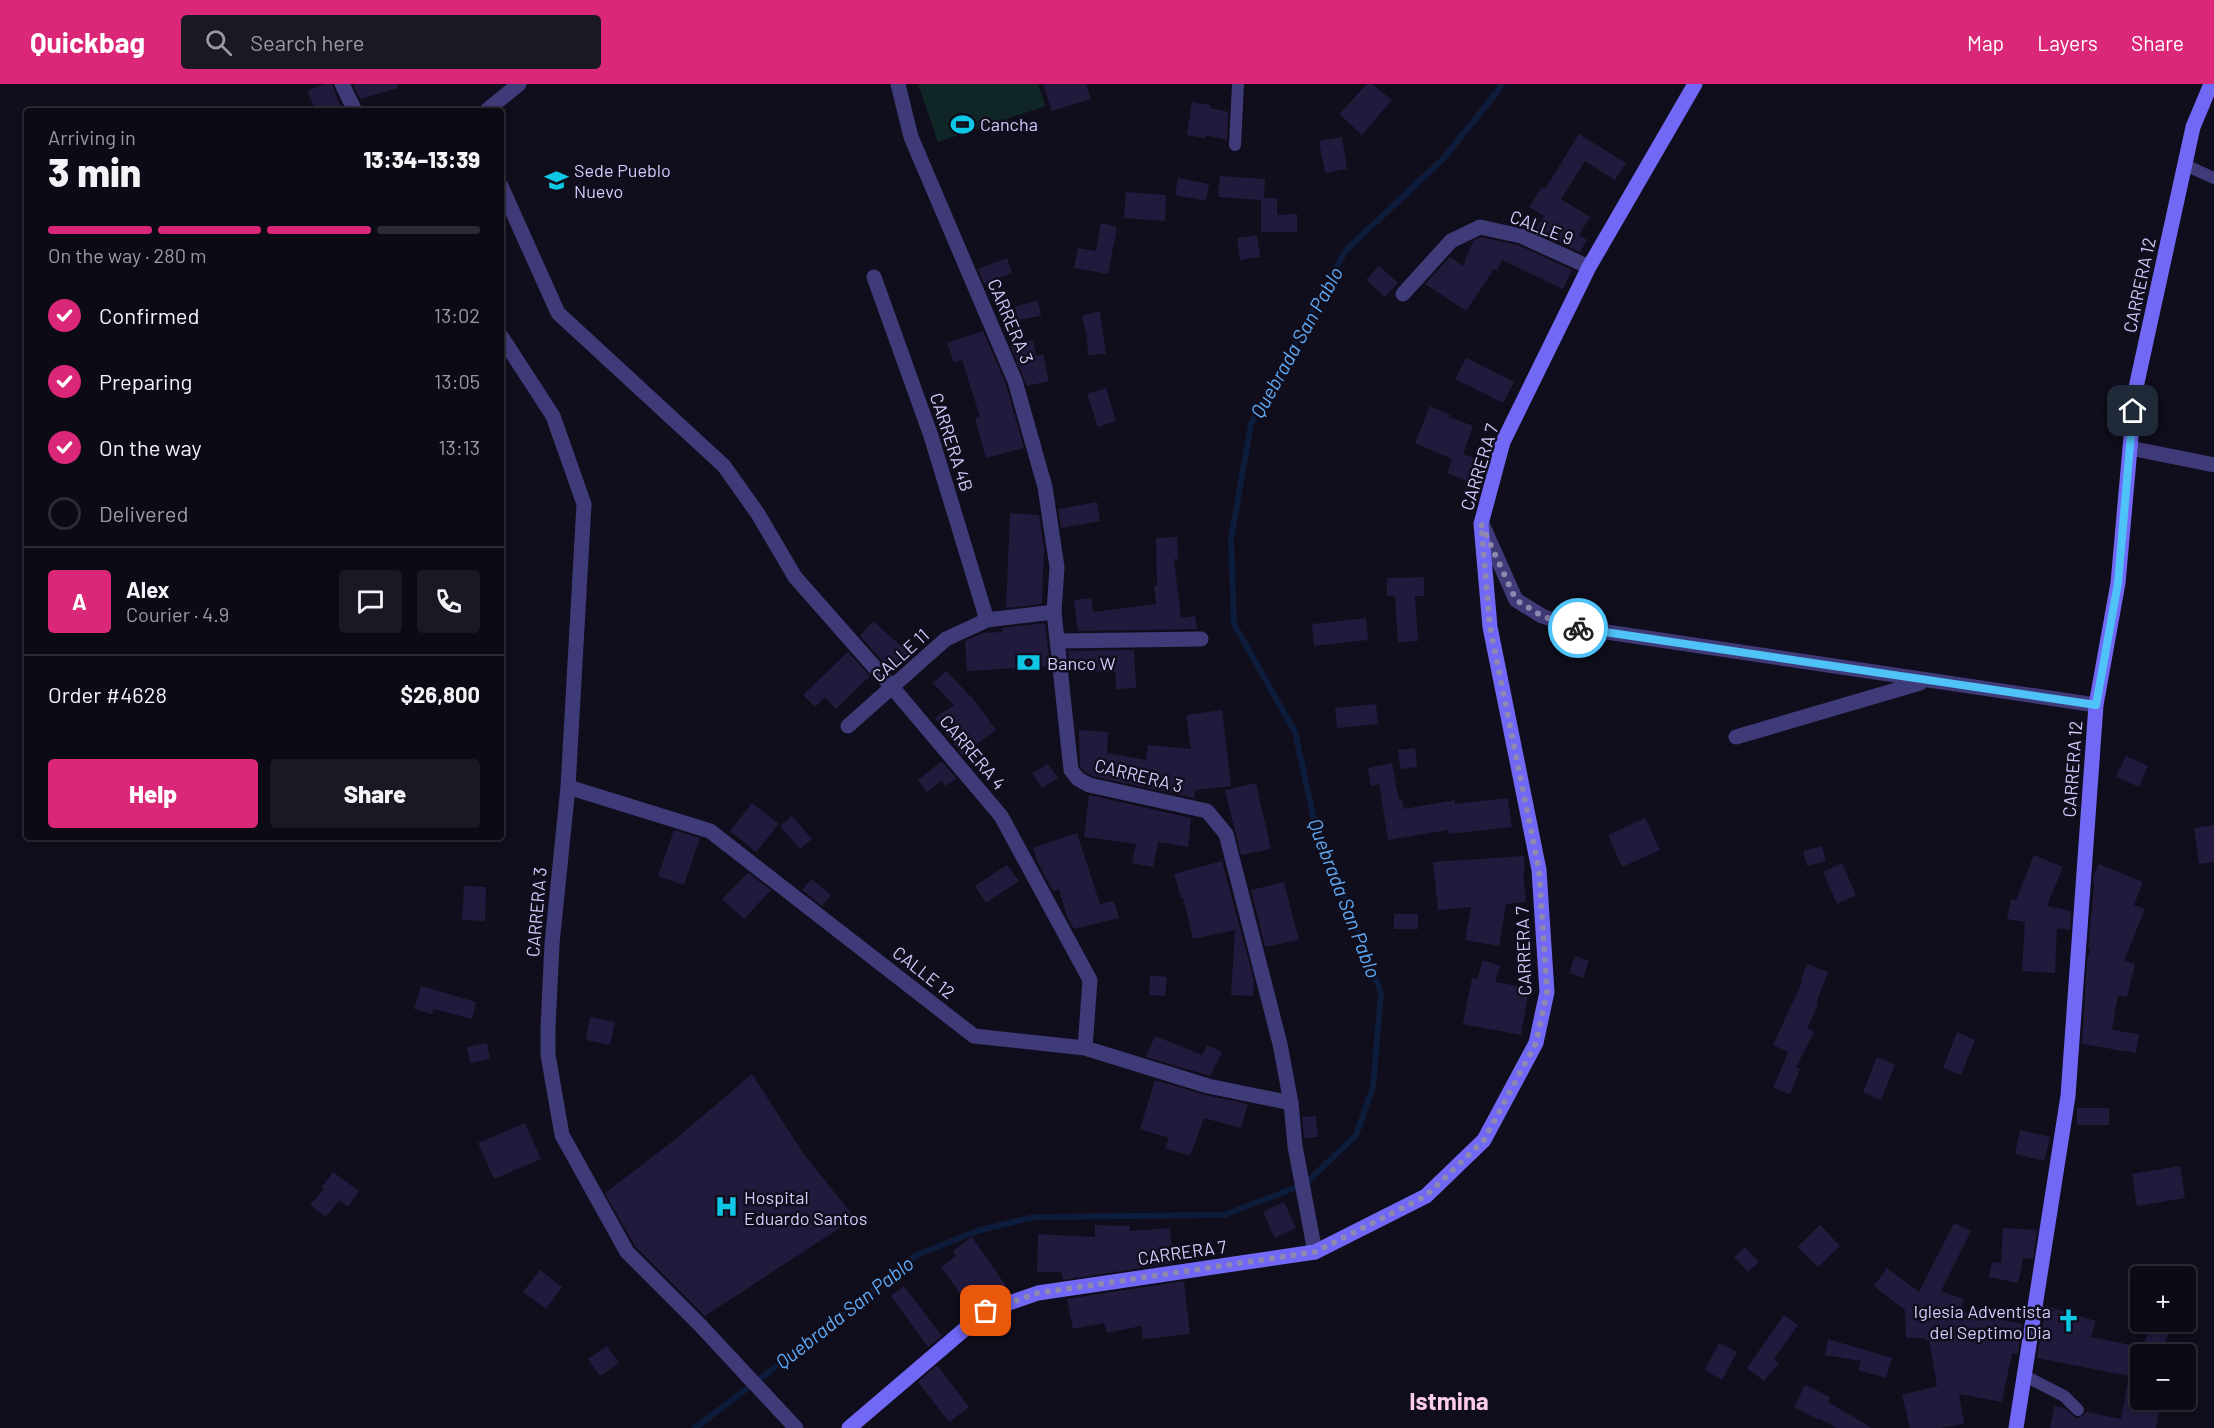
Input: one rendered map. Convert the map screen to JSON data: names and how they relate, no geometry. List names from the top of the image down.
{
  "streets": {
    "main road": ["CARRERA 12", "CARRERA 7"],
    "street": [
      "CALLE 9",
      "CARRERA 3",
      "CARRERA 4B",
      "CALLE 11",
      "CARRERA 4",
      "CALLE 12"
    ]
  },
  "crossings": [
    ["CALLE 9", "CARRERA 7"],
    ["CARRERA 3", "CARRERA 7"],
    ["CARRERA 3", "CALLE 11"],
    ["CARRERA 3", "CALLE 12"],
    ["CARRERA 4B", "CALLE 11"],
    ["CALLE 11", "CARRERA 4"],
    ["CARRERA 4", "CALLE 12"]
  ],
  "districts": ["Istmina"],
  "water": ["Quebrada San Pablo"],
  "places": {
    "sports": ["Cancha"],
    "school or university": ["Sede Pueblo Nuevo"],
    "bank": ["Banco W"],
    "hospital": ["Hospital Eduardo Santos"],
    "church": ["Iglesia Adventista del Septimo Dia"]
  },
  "page": {
    "header": "Quickbag",
    "search": "Search here",
    "nav": ["Map", "Layers", "Share"],
    "heading": ["3 min", "Arriving in", "13:34–13:39"],
    "panel": [
      "Alex",
      "Courier · 4.9",
      "Order #4628",
      "$26,800"
    ],
    "bar": "On the way · 280 m",
    "list": [
      ["Confirmed", "13:02"],
      ["Preparing", "13:05"],
      ["On the way", "13:13"],
      "Delivered"
    ],
    "round": "A",
    "buttons": ["Help", "Share"],
    "map_buttons": ["+", "−"]
  }
}
